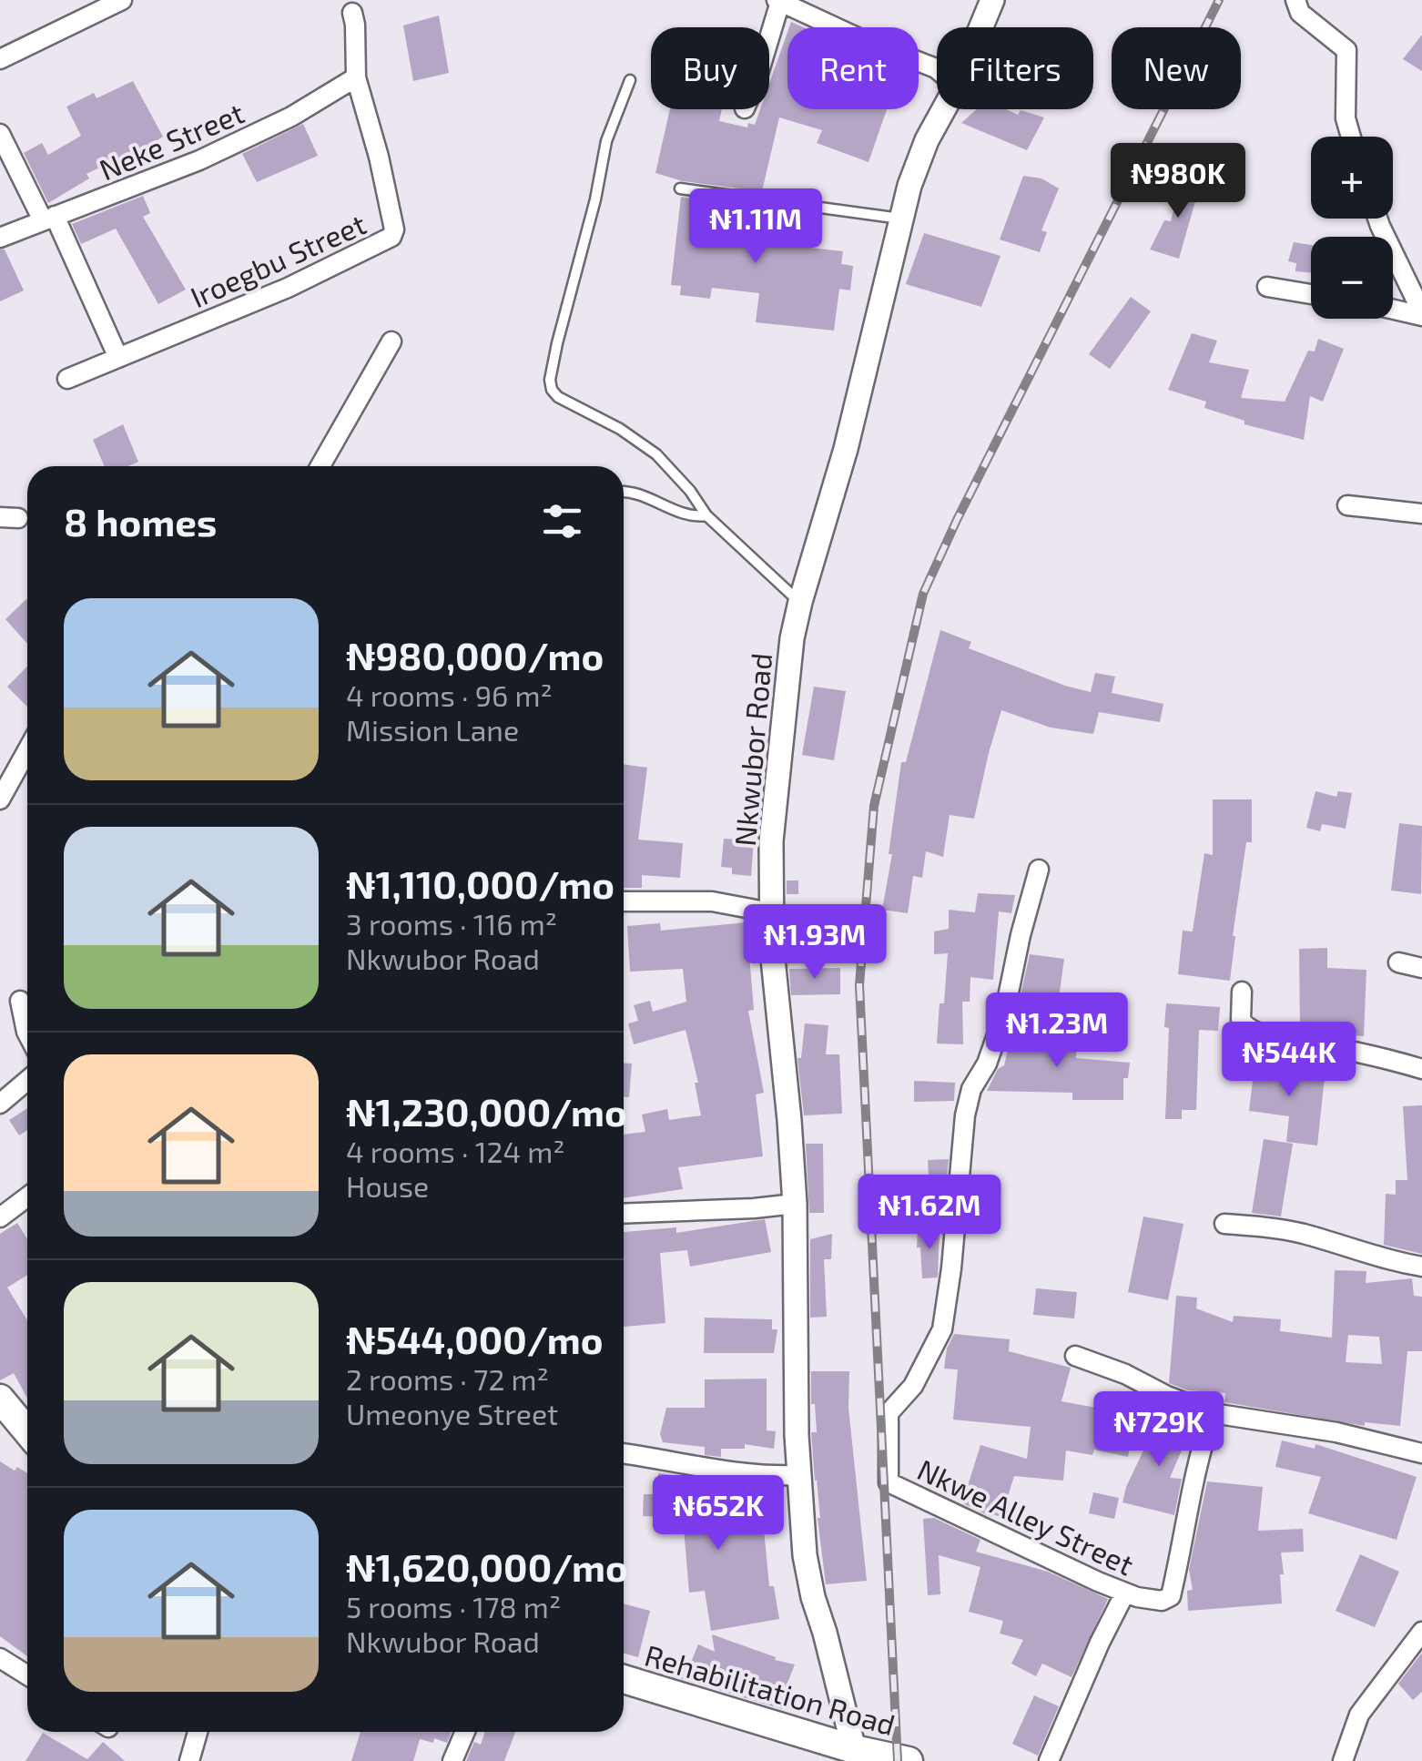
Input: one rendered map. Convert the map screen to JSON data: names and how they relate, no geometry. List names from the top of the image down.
{
  "streets": {
    "main road": ["Rehabilitation Road"],
    "street": [
      "Neke Street",
      "Iroegbu Street",
      "Nkwubor Road",
      "Nkwe Alley Street"
    ]
  },
  "crossings": [
    ["Neke Street", "Iroegbu Street"],
    ["Nkwubor Road", "Rehabilitation Road"]
  ],
  "page": {
    "chip": [
      "Buy",
      "Rent",
      "Filters",
      "New"
    ],
    "map_buttons": ["+", "−"],
    "price": [
      "₦980K",
      "₦1.11M",
      "₦1.93M",
      "₦1.23M",
      "₦544K",
      "₦1.62M",
      "₦729K",
      "₦652K"
    ],
    "heading": "8 homes",
    "list": [
      {
        "name": "₦980,000/mo",
        "note": "4 rooms · 96 m² · Mission Lane"
      },
      {
        "name": "₦1,110,000/mo",
        "note": "3 rooms · 116 m² · Nkwubor Road"
      },
      {
        "name": "₦1,230,000/mo",
        "note": "4 rooms · 124 m² · House"
      },
      {
        "name": "₦544,000/mo",
        "note": "2 rooms · 72 m² · Umeonye Street"
      },
      {
        "name": "₦1,620,000/mo",
        "note": "5 rooms · 178 m² · Nkwubor Road"
      }
    ]
  }
}
